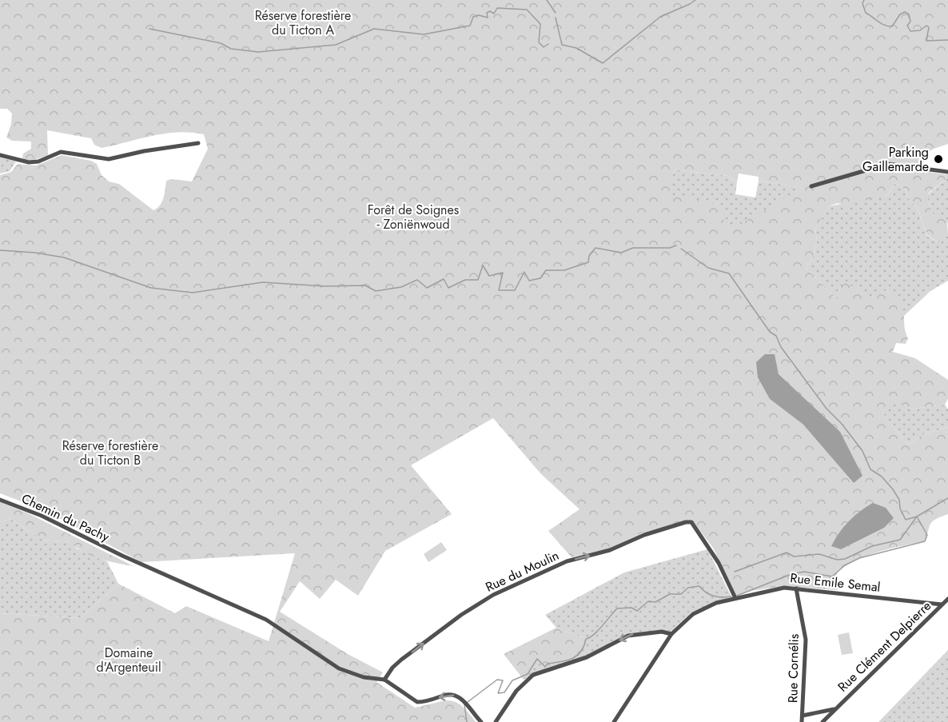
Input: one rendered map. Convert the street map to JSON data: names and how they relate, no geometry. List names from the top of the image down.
{
  "streets": {
    "street": [
      "Chemin du Pachy",
      "Rue du Moulin",
      "Rue Emile Semal",
      "Rue Clément Delpierre",
      "Rue Cornélis"
    ]
  },
  "crossings": [
    ["Chemin du Pachy", "Rue du Moulin"],
    ["Rue du Moulin", "Rue Emile Semal"],
    ["Rue Emile Semal", "Rue Clément Delpierre"],
    ["Rue Emile Semal", "Rue Cornélis"],
    ["Rue Clément Delpierre", "Rue Cornélis"]
  ],
  "one_way": ["Rue du Moulin"],
  "parks": [
    "Réserve forestière du Ticton A",
    "Forêt de Soignes - Zoniënwoud",
    "Réserve forestière du Ticton B",
    "Domaine d'Argenteuil"
  ],
  "places": ["Parking Gaillemarde"]
}
